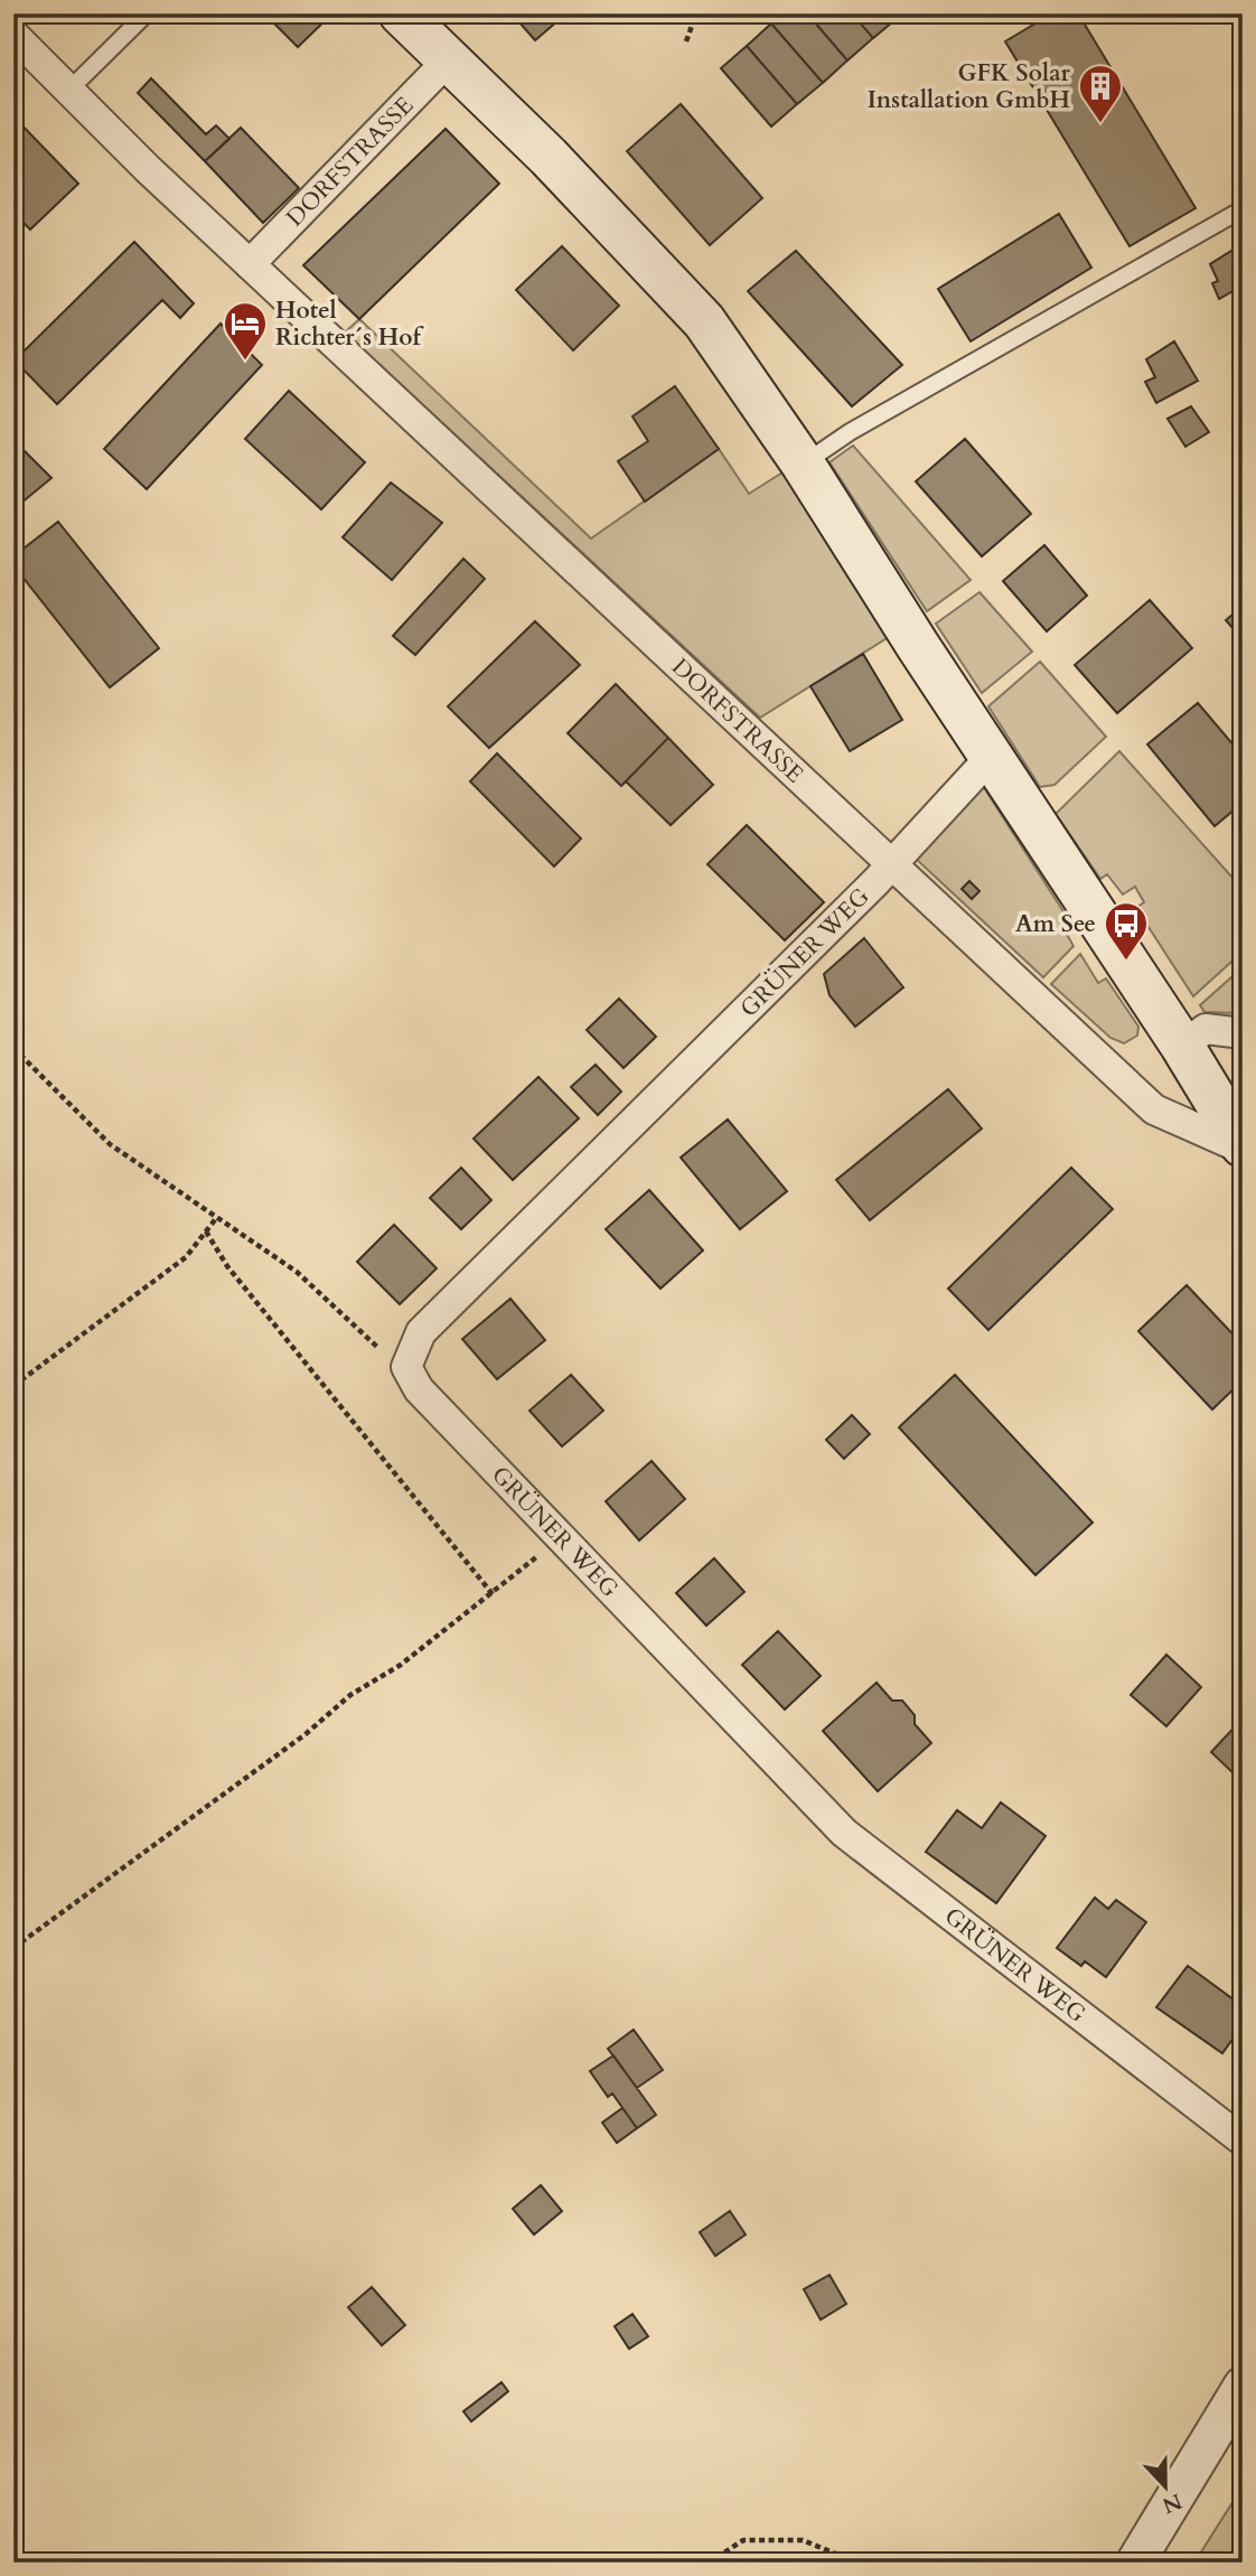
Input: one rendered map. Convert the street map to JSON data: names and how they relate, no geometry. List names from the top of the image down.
{
  "streets": {
    "main road": ["DORFSTRASSE"],
    "street": ["GRÜNER WEG"]
  },
  "crossings": [
    ["DORFSTRASSE", "GRÜNER WEG"]
  ],
  "places": {
    "building": ["GFK Solar Installation GmbH"],
    "hotel": ["Hotel Richter´s Hof"],
    "bus stop": ["Am See"]
  },
  "north": "bottom"
}
